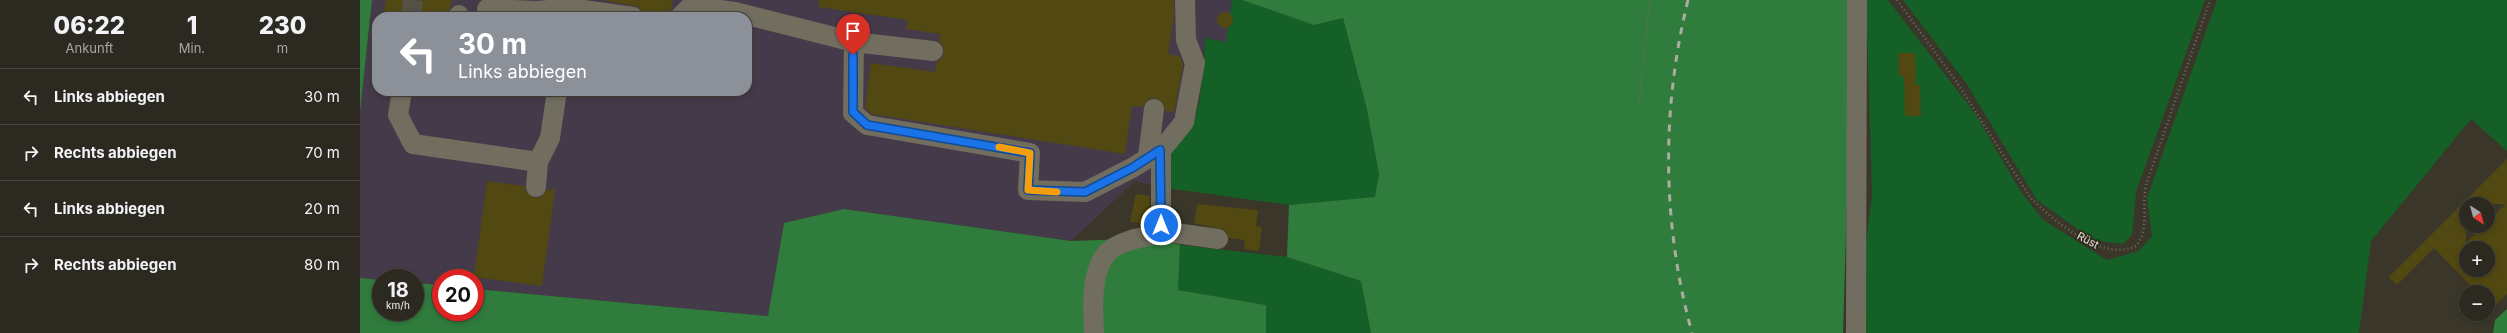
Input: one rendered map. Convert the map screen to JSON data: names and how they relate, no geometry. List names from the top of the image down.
{
  "streets": {
    "path": ["Rüst"]
  },
  "north": "bottom right",
  "page": {
    "eta": [
      "06:22",
      "Ankunft",
      "1",
      "Min.",
      "230",
      "m"
    ],
    "turn": ["30 m", "Links abbiegen"],
    "list": [
      {
        "name": "Links abbiegen",
        "value": "30 m"
      },
      {
        "name": "Rechts abbiegen",
        "value": "70 m"
      },
      {
        "name": "Links abbiegen",
        "value": "20 m"
      },
      {
        "name": "Rechts abbiegen",
        "value": "80 m"
      }
    ],
    "map_buttons": ["+", "−"],
    "speed": "18 km/h",
    "limit": "20"
  }
}
